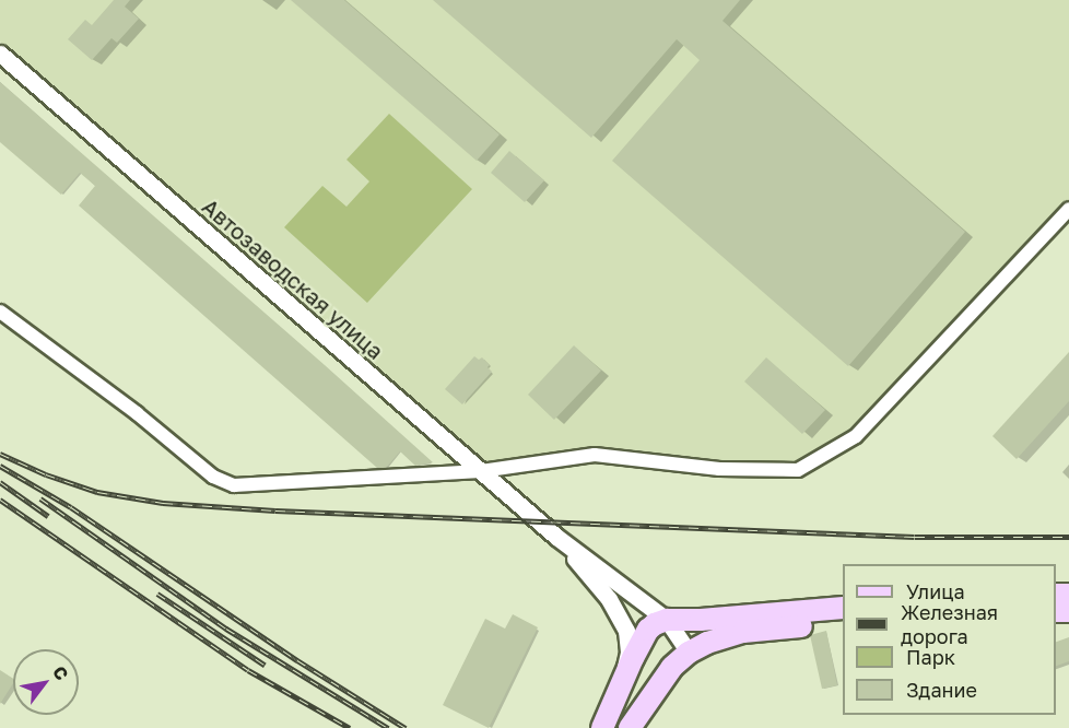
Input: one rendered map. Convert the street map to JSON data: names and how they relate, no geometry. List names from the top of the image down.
{
  "streets": {
    "street": ["Автозаводская улица"]
  },
  "legend": [
    "Улица",
    "Железная дорога",
    "Парк",
    "Здание"
  ],
  "north": "top right"
}
